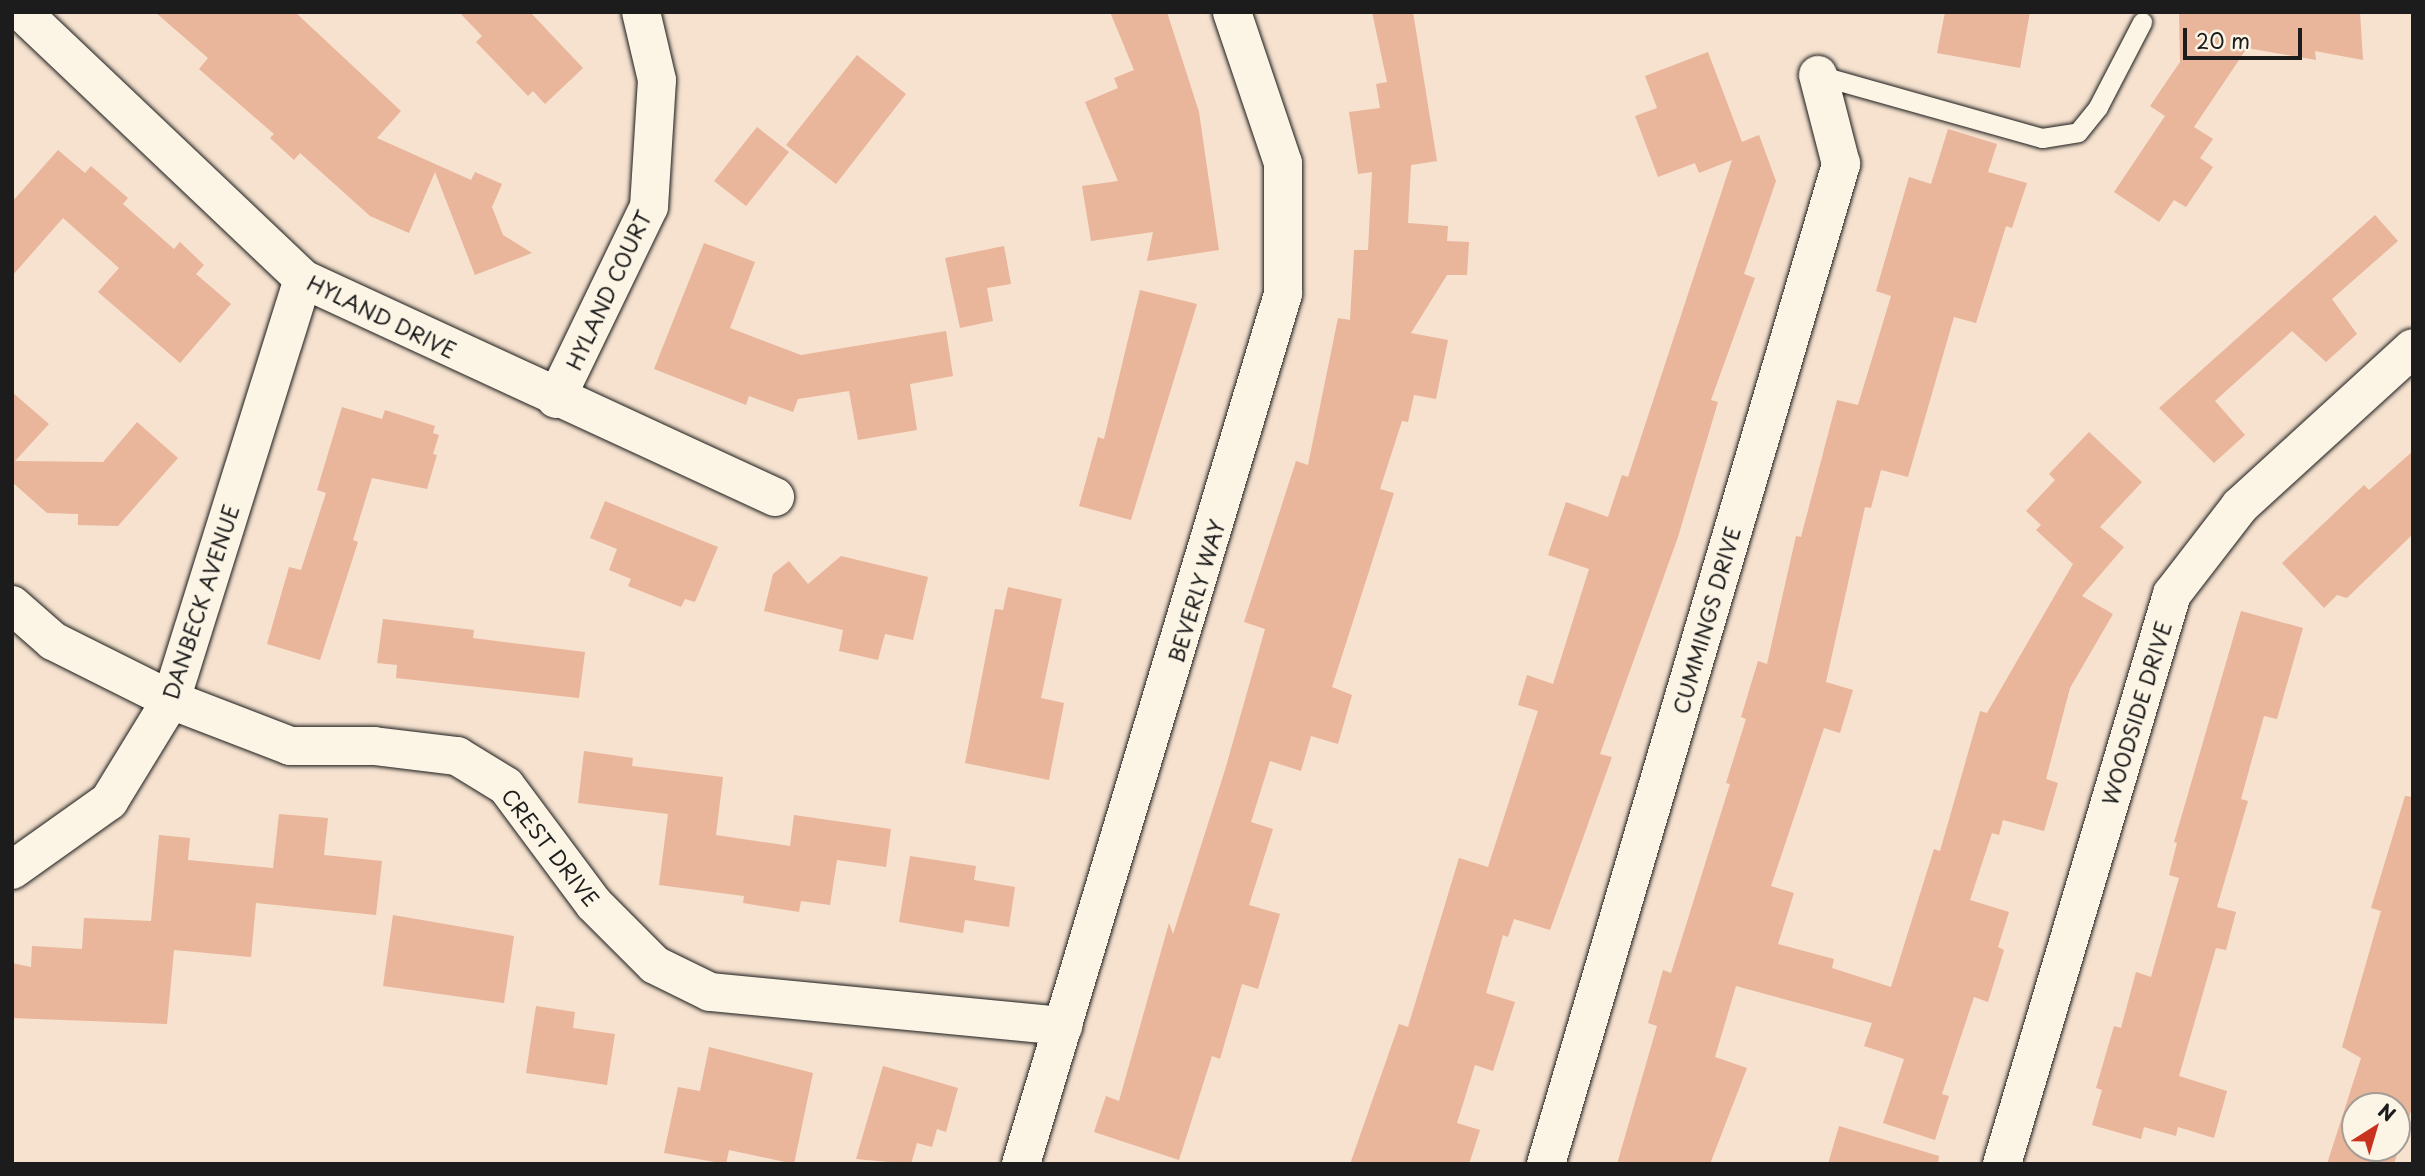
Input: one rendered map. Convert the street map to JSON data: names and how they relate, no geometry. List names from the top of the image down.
{
  "streets": {
    "street": [
      "HYLAND COURT",
      "HYLAND DRIVE",
      "BEVERLY WAY",
      "DANBECK AVENUE",
      "CUMMINGS DRIVE",
      "WOODSIDE DRIVE",
      "CREST DRIVE"
    ]
  },
  "crossings": [
    ["HYLAND COURT", "HYLAND DRIVE"],
    ["HYLAND DRIVE", "DANBECK AVENUE"],
    ["BEVERLY WAY", "CREST DRIVE"],
    ["DANBECK AVENUE", "CREST DRIVE"]
  ],
  "scale_bar": "20 m",
  "north": "top right"
}
